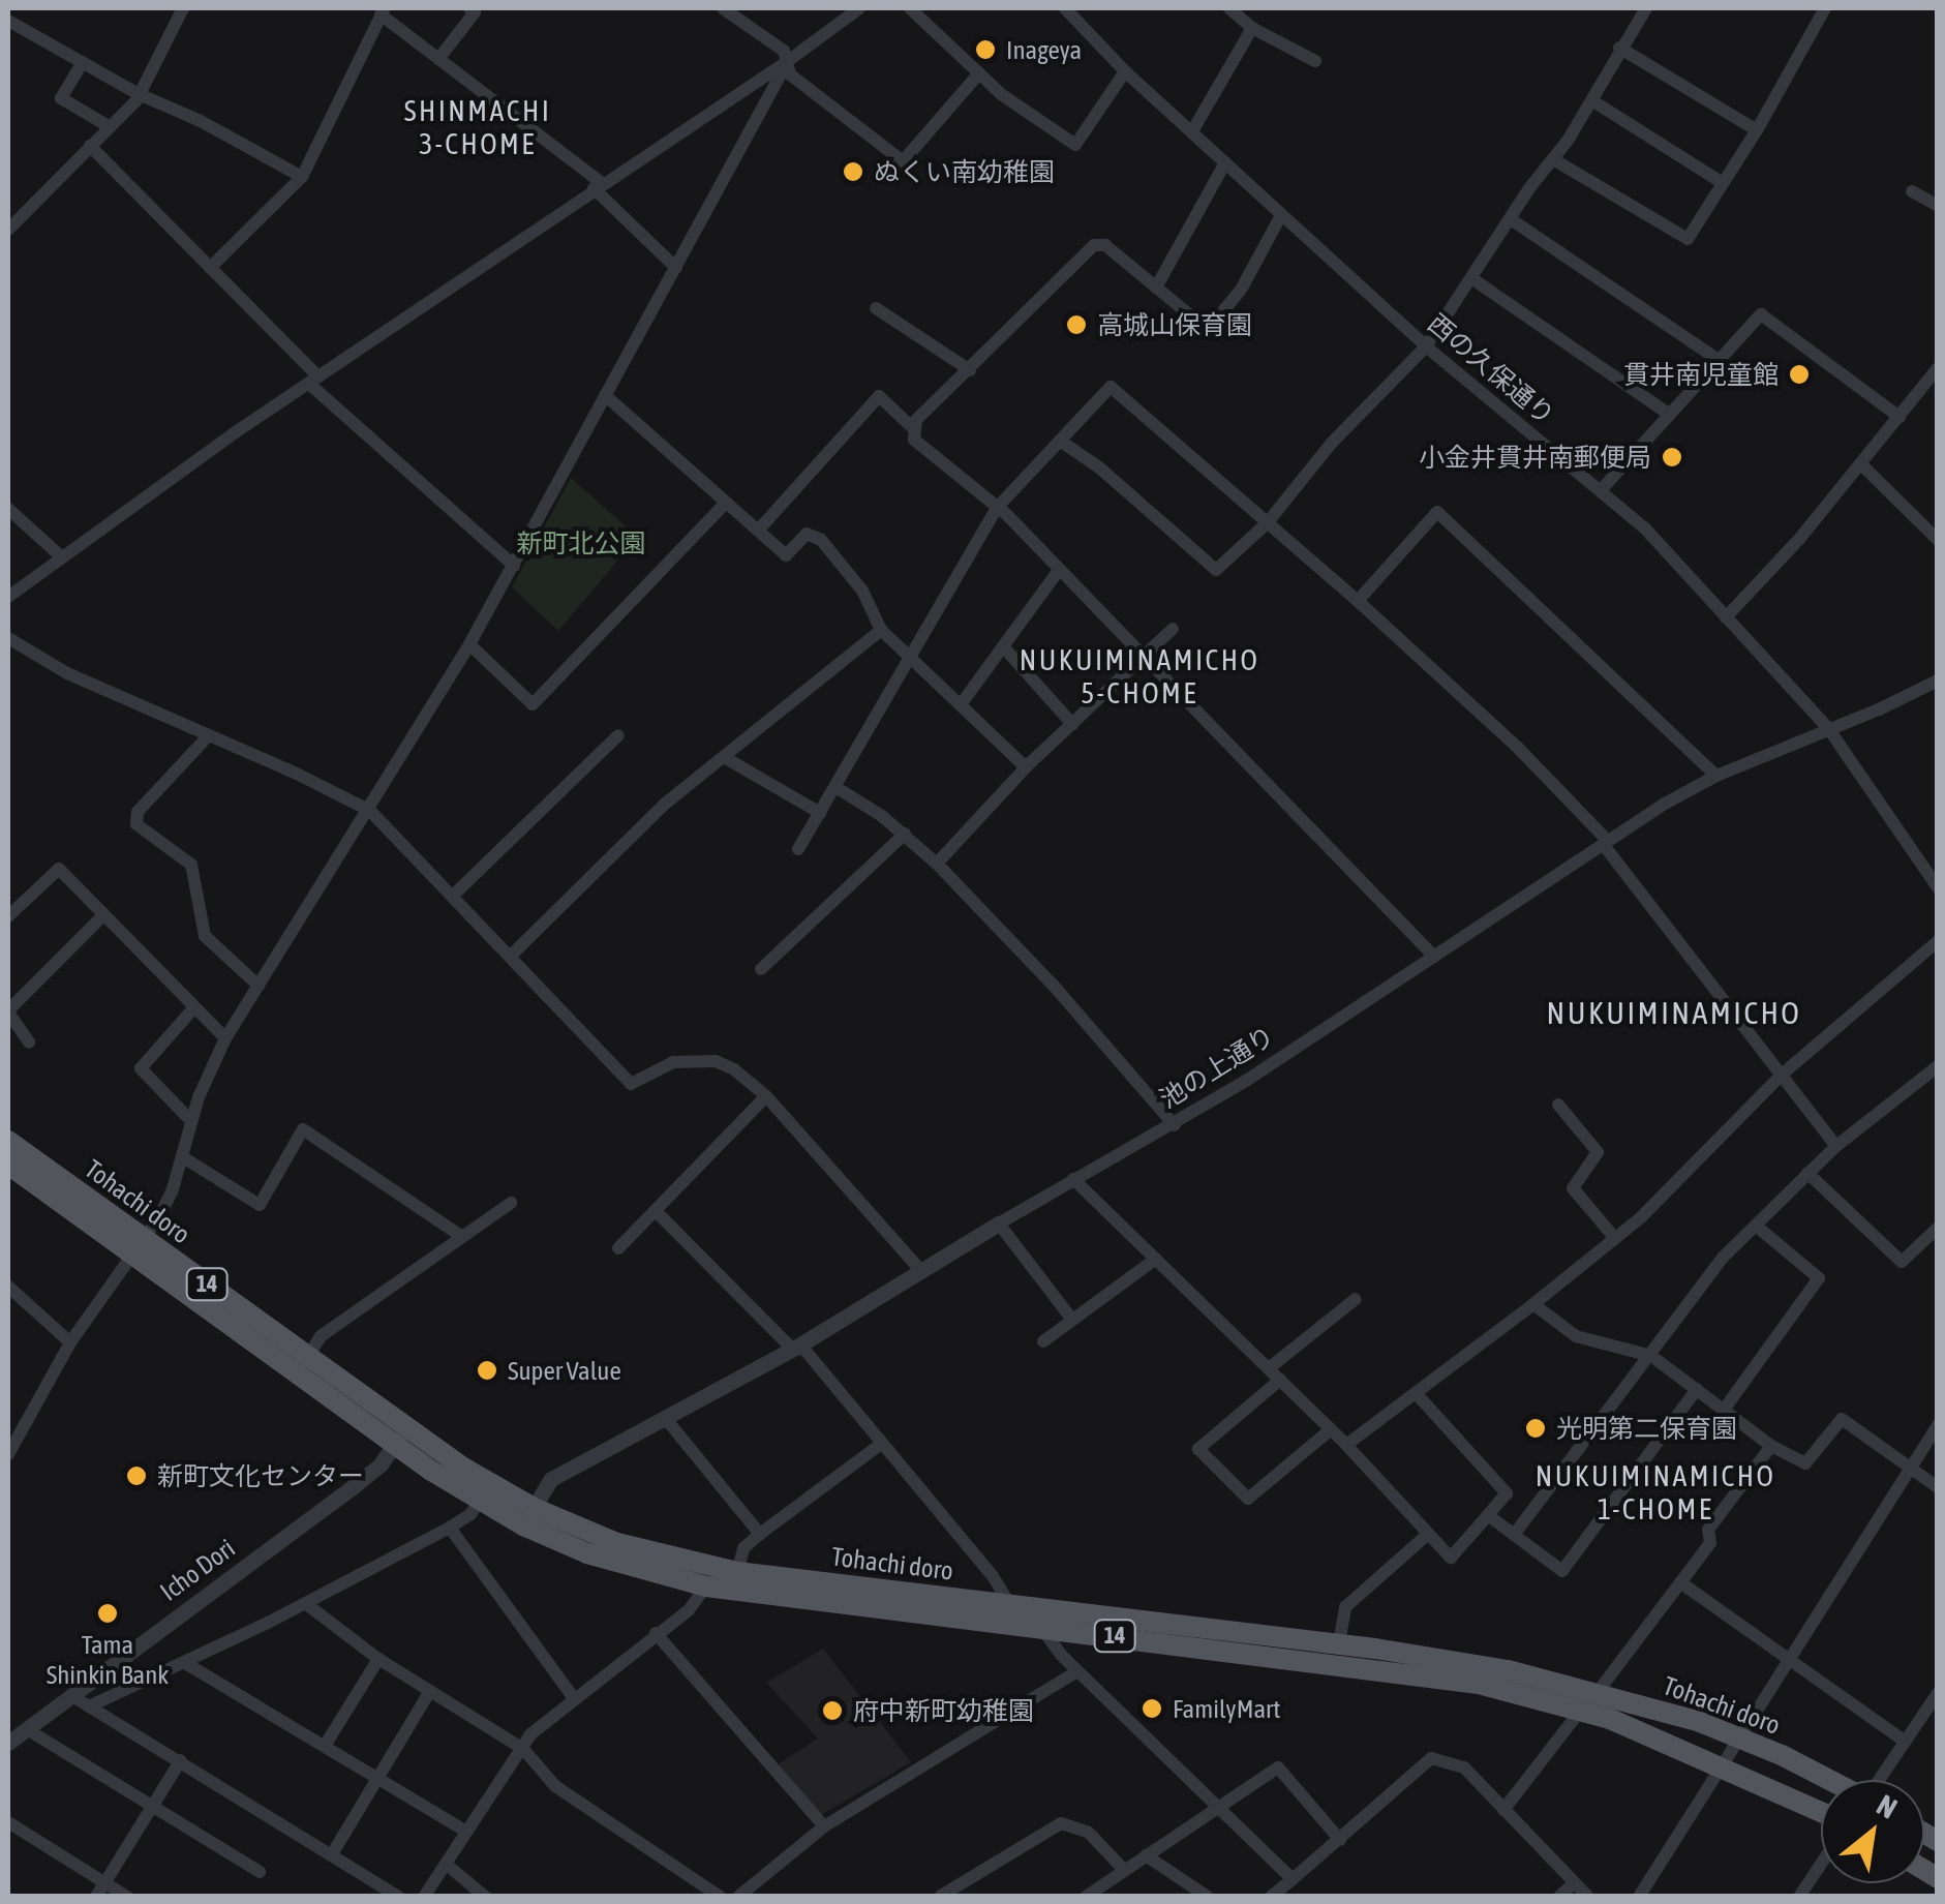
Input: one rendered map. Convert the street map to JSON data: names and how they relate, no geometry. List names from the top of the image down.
{
  "streets": {
    "main road": ["Tohachi doro", "14"],
    "street": ["西の久保通り", "池の上通り", "Icho Dori"]
  },
  "crossings": [
    ["西の久保通り", "池の上通り"],
    ["池の上通り", "Tohachi doro"],
    ["Tohachi doro", "Icho Dori"]
  ],
  "districts": [
    "SHINMACHI 3-CHOME",
    "NUKUIMINAMICHO 5-CHOME",
    "NUKUIMINAMICHO",
    "NUKUIMINAMICHO 1-CHOME"
  ],
  "parks": ["新町北公園"],
  "places": [
    "Inageya",
    "ぬくい南幼稚園",
    "高城山保育園",
    "貫井南児童館",
    "小金井貫井南郵便局",
    "Super Value",
    "光明第二保育園",
    "新町文化センター",
    "Tama Shinkin Bank",
    "FamilyMart",
    "府中新町幼稚園"
  ],
  "north": "top right"
}
